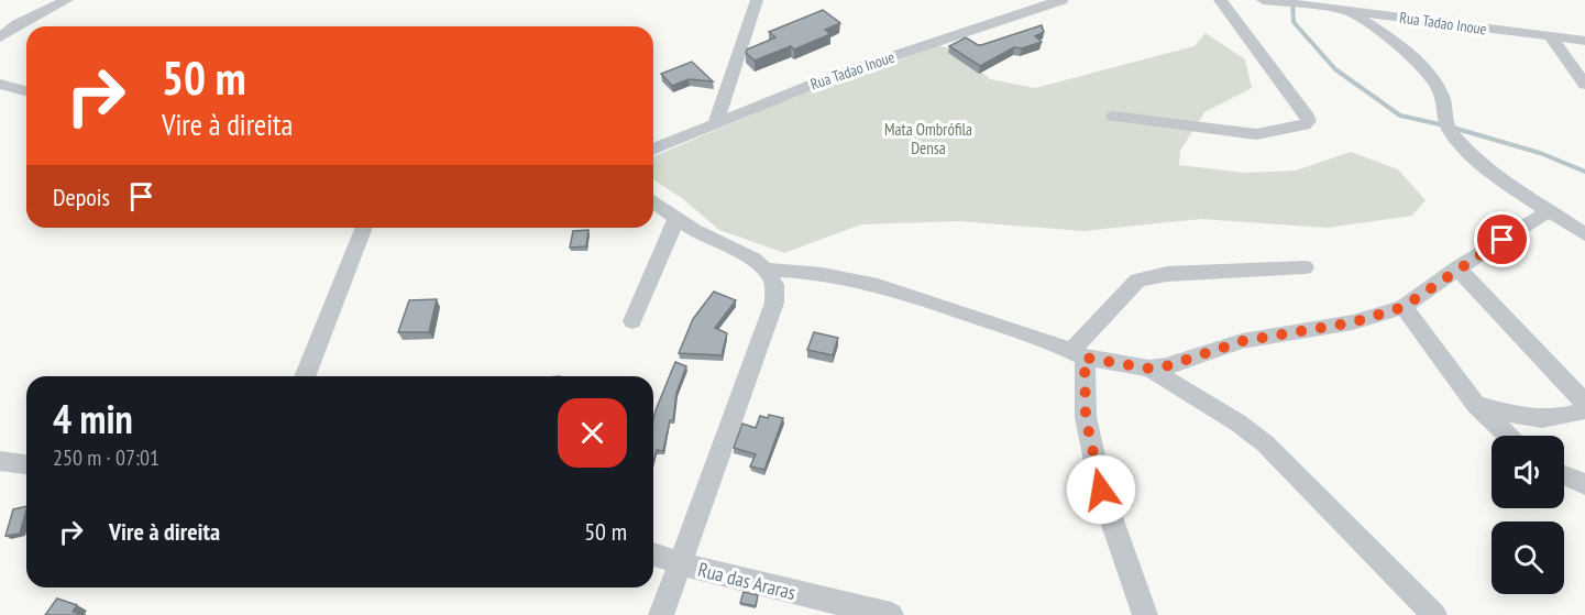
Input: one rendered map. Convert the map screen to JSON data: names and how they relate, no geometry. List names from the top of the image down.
{
  "streets": {
    "street": ["Rua Tadao Inoue", "Rua das Araras"]
  },
  "parks": ["Mata Ombrófila Densa"],
  "page": {
    "turn": ["50 m", "Vire à direita"],
    "then": "Depois",
    "heading": ["4 min", "250 m · 07:01"],
    "list": [
      {
        "name": "Vire à direita",
        "value": "50 m"
      }
    ]
  }
}
